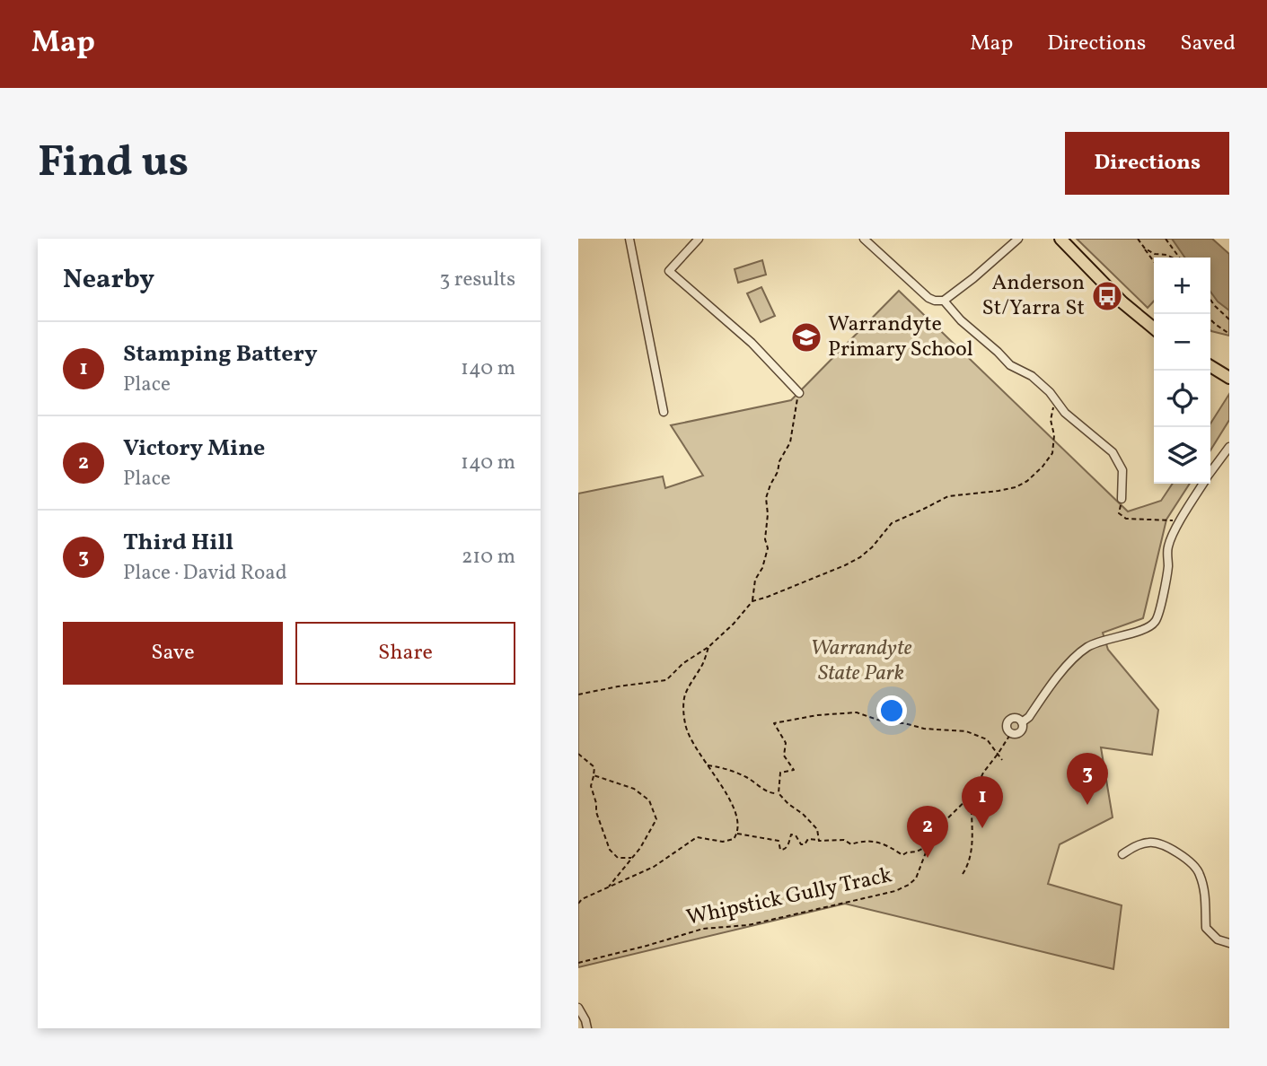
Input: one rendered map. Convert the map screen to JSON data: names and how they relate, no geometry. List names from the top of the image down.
{
  "streets": {
    "path": ["Whipstick Gully Track"]
  },
  "parks": ["Warrandyte State Park"],
  "places": {
    "bus stop": ["Anderson St/Yarra St"],
    "school or university": ["Warrandyte Primary School"]
  },
  "page": {
    "header": "Map",
    "nav": ["Map", "Directions", "Saved"],
    "buttons": [
      "Directions",
      ["Save", "Share"]
    ],
    "title": "Find us",
    "heading": ["Nearby", "3 results"],
    "map_buttons": ["+", "−"],
    "list": [
      {
        "mark": "1",
        "name": "Stamping Battery",
        "note": "Place",
        "value": "140 m"
      },
      {
        "mark": "2",
        "name": "Victory Mine",
        "note": "Place",
        "value": "140 m"
      },
      {
        "mark": "3",
        "name": "Third Hill",
        "note": "Place · David Road",
        "value": "210 m"
      }
    ],
    "pins": ["3", "1", "2"]
  }
}
